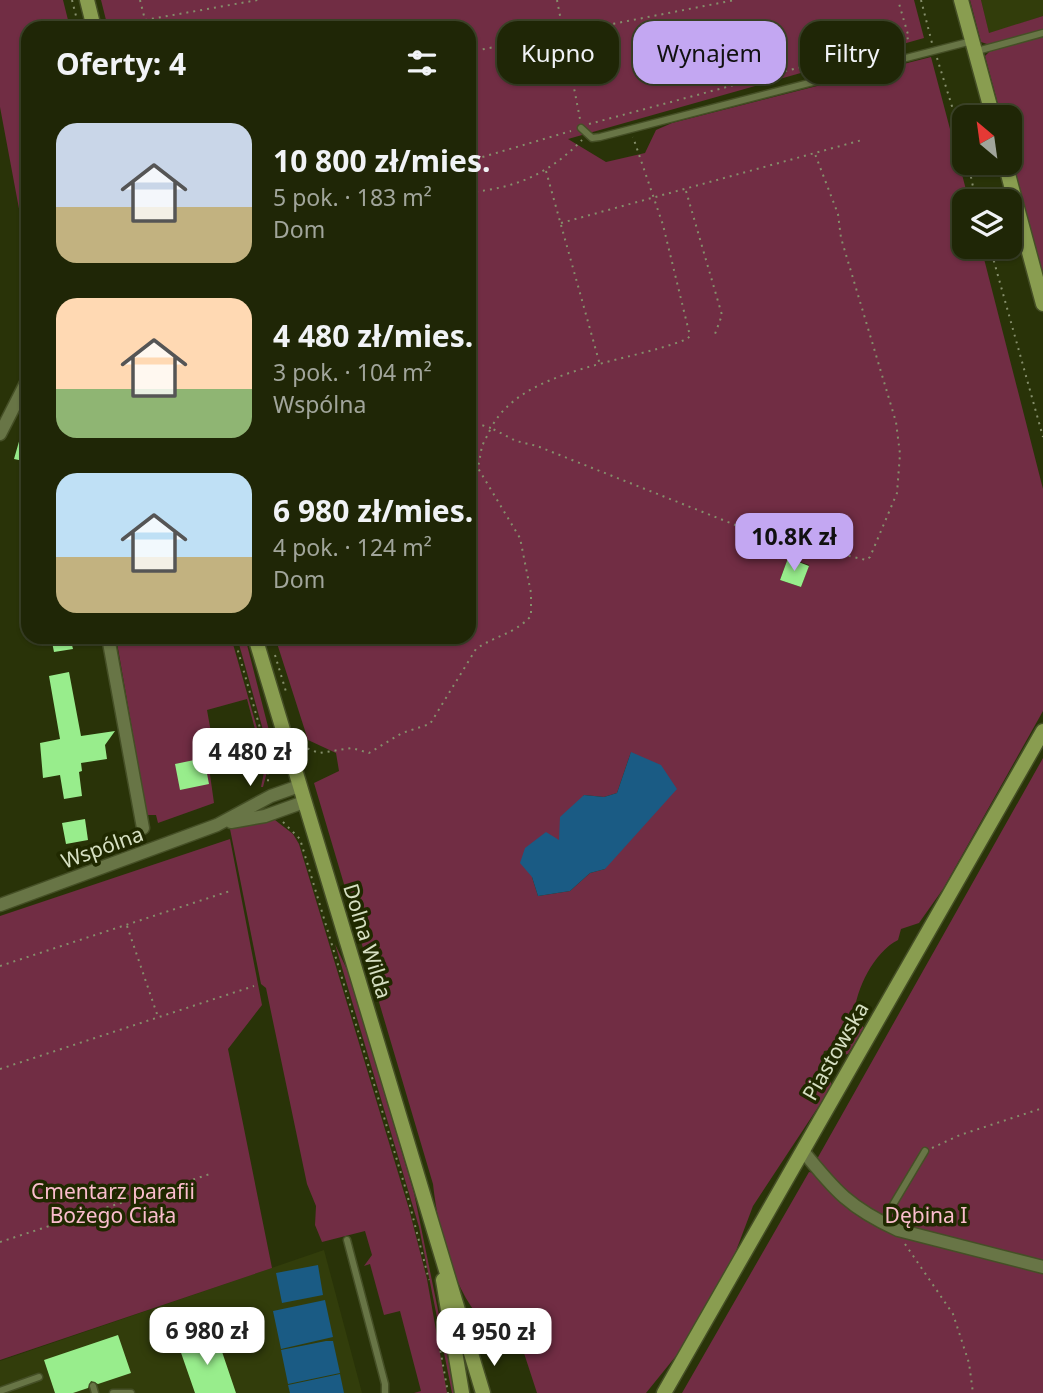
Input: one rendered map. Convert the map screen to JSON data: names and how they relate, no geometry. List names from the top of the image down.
{
  "streets": {
    "street": ["Wspólna", "Dolna Wilda", "Piastowska"]
  },
  "crossings": [
    ["Wspólna", "Dolna Wilda"]
  ],
  "parks": ["Cmentarz parafii Bożego Ciała", "Dębina I"],
  "north": "top left",
  "page": {
    "chip": ["Kupno", "Wynajem", "Filtry"],
    "heading": "Oferty: 4",
    "list": [
      {
        "name": "10 800 zł/mies.",
        "note": "5 pok. · 183 m² · Dom"
      },
      {
        "name": "4 480 zł/mies.",
        "note": "3 pok. · 104 m² · Wspólna"
      },
      {
        "name": "6 980 zł/mies.",
        "note": "4 pok. · 124 m² · Dom"
      }
    ],
    "price": [
      "10.8K zł",
      "4 480 zł",
      "6 980 zł",
      "4 950 zł"
    ]
  }
}
